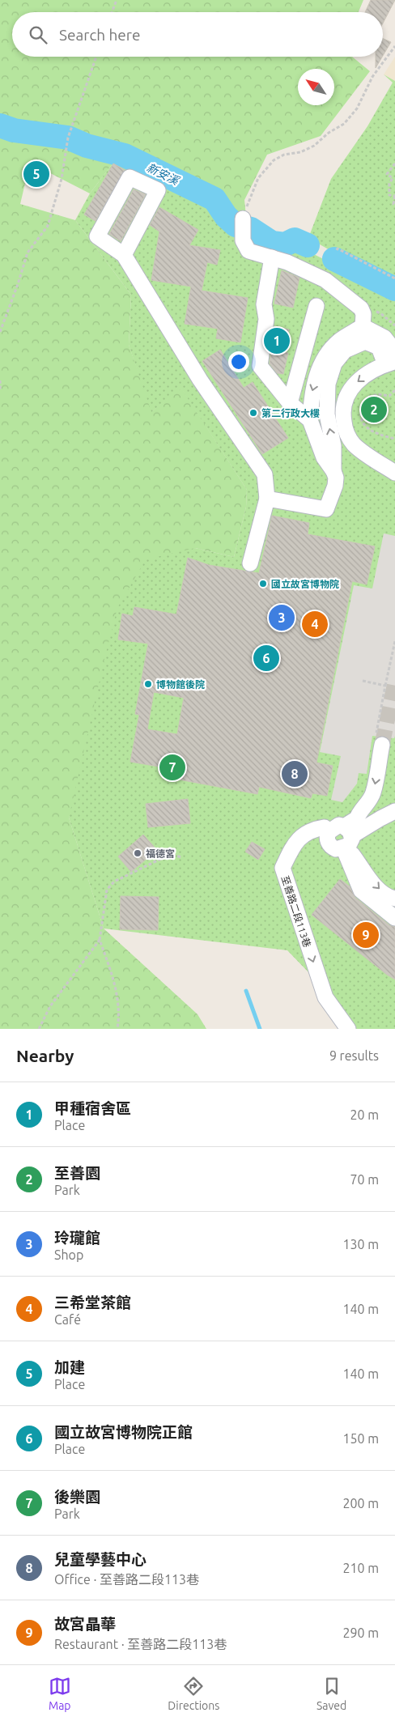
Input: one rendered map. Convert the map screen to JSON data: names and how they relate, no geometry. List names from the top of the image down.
{
  "streets": {
    "street": ["至善路二段113巷"]
  },
  "one_way": ["至善路二段113巷"],
  "water": ["新安溪"],
  "places": [
    "第二行政大樓",
    "國立故宮博物院",
    "博物館後院",
    "福德宮"
  ],
  "north": "top left",
  "page": {
    "search": "Search here",
    "pins": [
      "5",
      "1",
      "2",
      "3",
      "4",
      "6",
      "7",
      "8",
      "9"
    ],
    "heading": ["Nearby", "9 results"],
    "list": [
      {
        "mark": "1",
        "name": "甲種宿舍區",
        "note": "Place",
        "value": "20 m"
      },
      {
        "mark": "2",
        "name": "至善園",
        "note": "Park",
        "value": "70 m"
      },
      {
        "mark": "3",
        "name": "玲瓏館",
        "note": "Shop",
        "value": "130 m"
      },
      {
        "mark": "4",
        "name": "三希堂茶館",
        "note": "Café",
        "value": "140 m"
      },
      {
        "mark": "5",
        "name": "加建",
        "note": "Place",
        "value": "140 m"
      },
      {
        "mark": "6",
        "name": "國立故宮博物院正館",
        "note": "Place",
        "value": "150 m"
      },
      {
        "mark": "7",
        "name": "後樂園",
        "note": "Park",
        "value": "200 m"
      },
      {
        "mark": "8",
        "name": "兒童學藝中心",
        "note": "Office · 至善路二段113巷",
        "value": "210 m"
      },
      {
        "mark": "9",
        "name": "故宮晶華",
        "note": "Restaurant · 至善路二段113巷",
        "value": "290 m"
      }
    ],
    "nav": ["Map", "Directions", "Saved"]
  }
}
